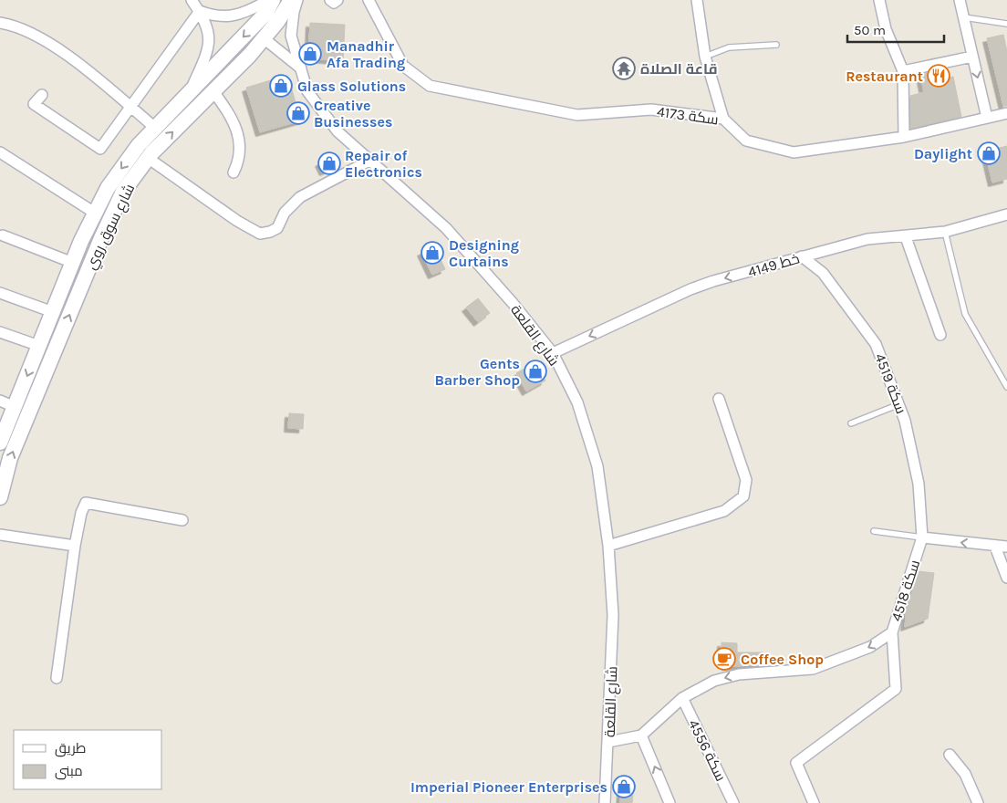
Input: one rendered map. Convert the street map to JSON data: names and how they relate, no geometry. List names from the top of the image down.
{
  "streets": {
    "main road": ["شارع سوق روي"],
    "street": [
      "سكة 4173",
      "4149 خط",
      "شارع القلعة",
      "سكة 4519",
      "سكة 4518",
      "سكة 4556"
    ]
  },
  "crossings": [
    ["4149 خط", "شارع القلعة"],
    ["4149 خط", "سكة 4519"],
    ["سكة 4519", "سكة 4518"],
    ["سكة 4518", "سكة 4556"]
  ],
  "one_way": ["4149 خط", "سكة 4518"],
  "places": {
    "shop": [
      "Manadhir Afa Trading",
      "Glass Solutions",
      "Creative Businesses",
      "Daylight",
      "Repair of Electronics",
      "Designing Curtains",
      "Gents Barber Shop",
      "Imperial Pioneer Enterprises"
    ],
    "temple": ["قاعة الصلاة"],
    "restaurant": ["Restaurant"],
    "cafe": ["Coffee Shop"]
  },
  "legend": ["طريق", "مبنى"],
  "scale_bar": "50 m"
}
